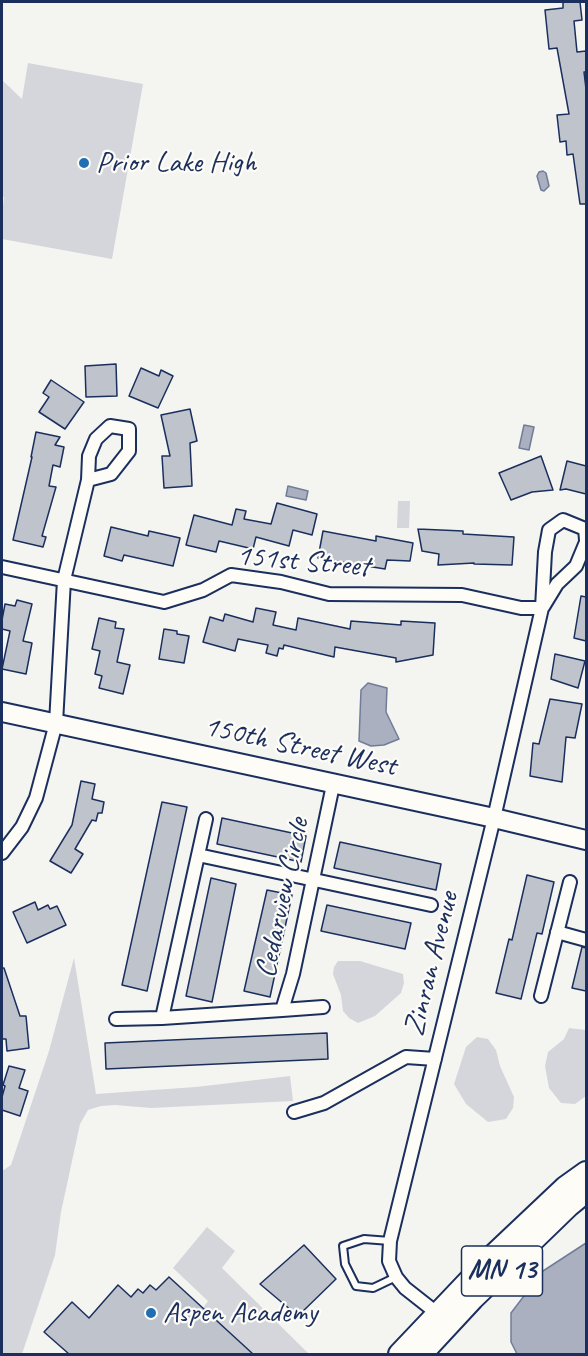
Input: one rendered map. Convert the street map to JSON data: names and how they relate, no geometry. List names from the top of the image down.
{
  "streets": {
    "main road": ["MN 13"],
    "street": [
      "151st Street",
      "150th Street West",
      "Cedarview Circle",
      "Zinran Avenue"
    ]
  },
  "crossings": [
    ["151st Street", "Zinran Avenue"],
    ["150th Street West", "Cedarview Circle"],
    ["150th Street West", "Zinran Avenue"]
  ],
  "places": ["Prior Lake High", "Aspen Academy"]
}
